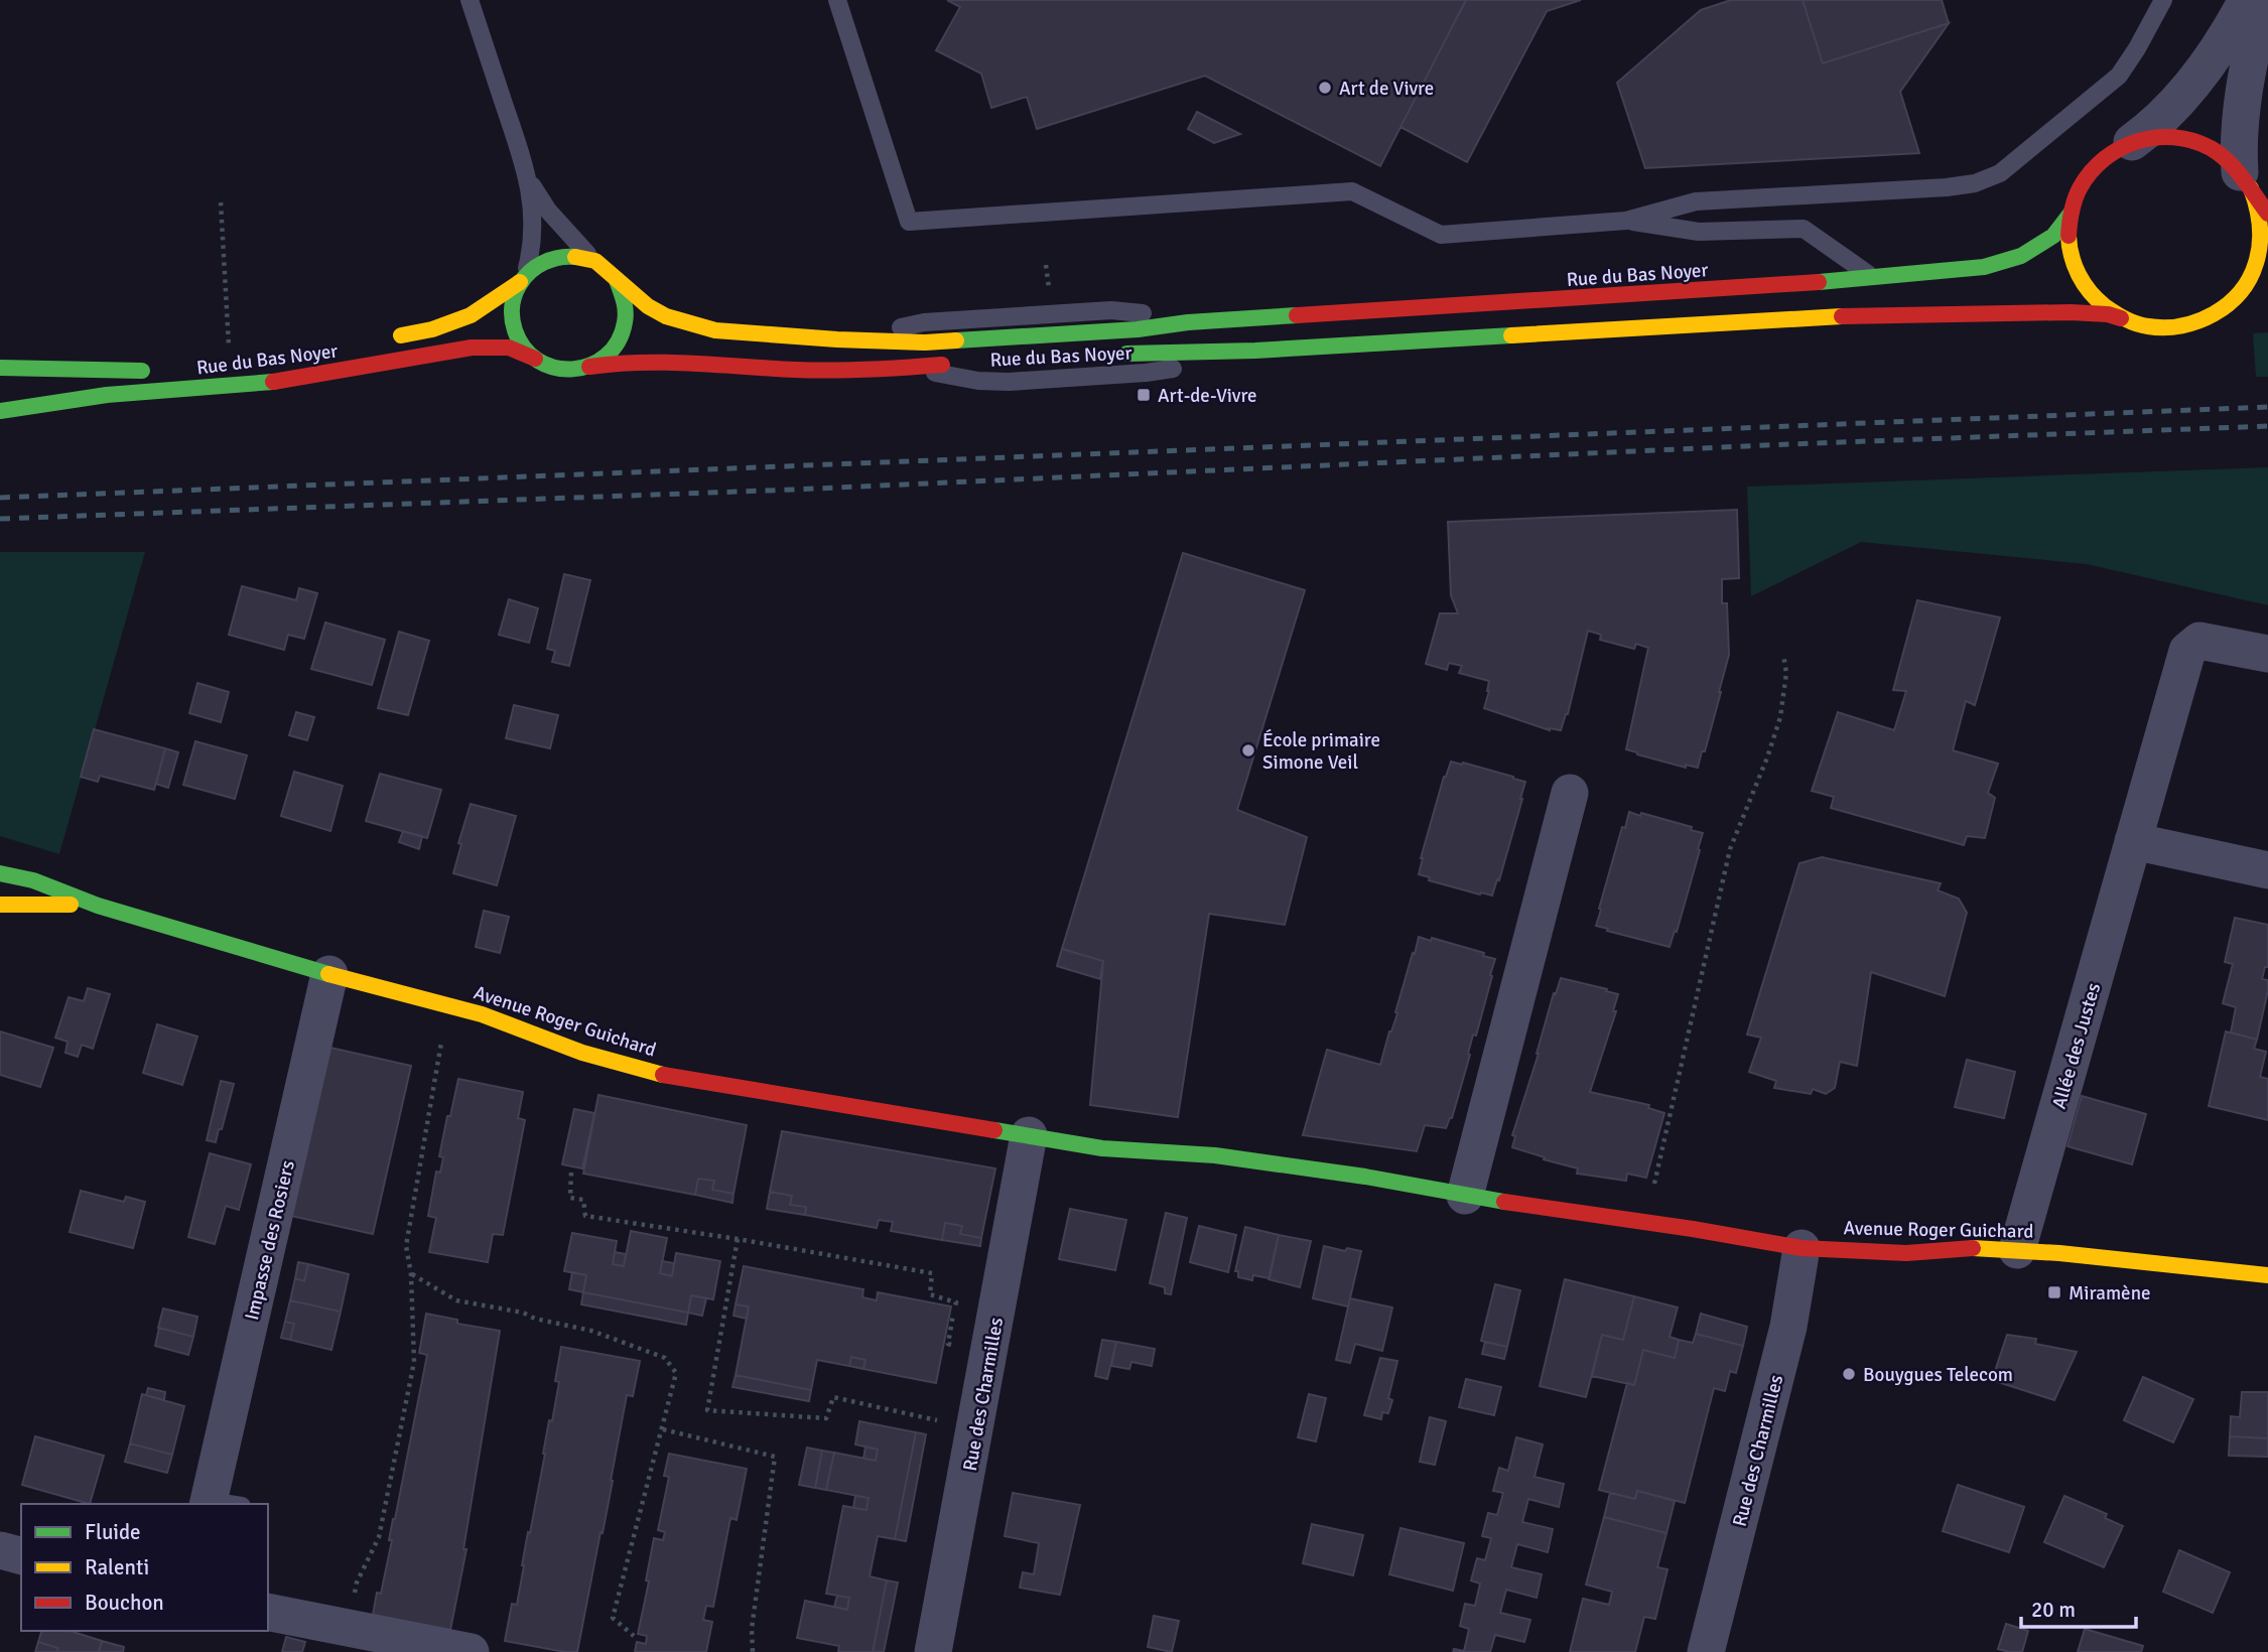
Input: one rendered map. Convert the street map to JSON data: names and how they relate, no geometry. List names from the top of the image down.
{
  "streets": {
    "street": [
      "Rue du Bas Noyer",
      "Avenue Roger Guichard",
      "Allée des Justes",
      "Impasse des Rosiers",
      "Rue des Charmilles"
    ]
  },
  "crossings": [
    ["Avenue Roger Guichard", "Allée des Justes"],
    ["Avenue Roger Guichard", "Impasse des Rosiers"],
    ["Avenue Roger Guichard", "Rue des Charmilles"]
  ],
  "places": {
    "other": ["Art de Vivre", "École primaire Simone Veil", "Bouygues Telecom"],
    "transit": ["Art-de-Vivre", "Miramène"]
  },
  "legend": ["Fluide", "Ralenti", "Bouchon"],
  "scale_bar": "20 m"
}
